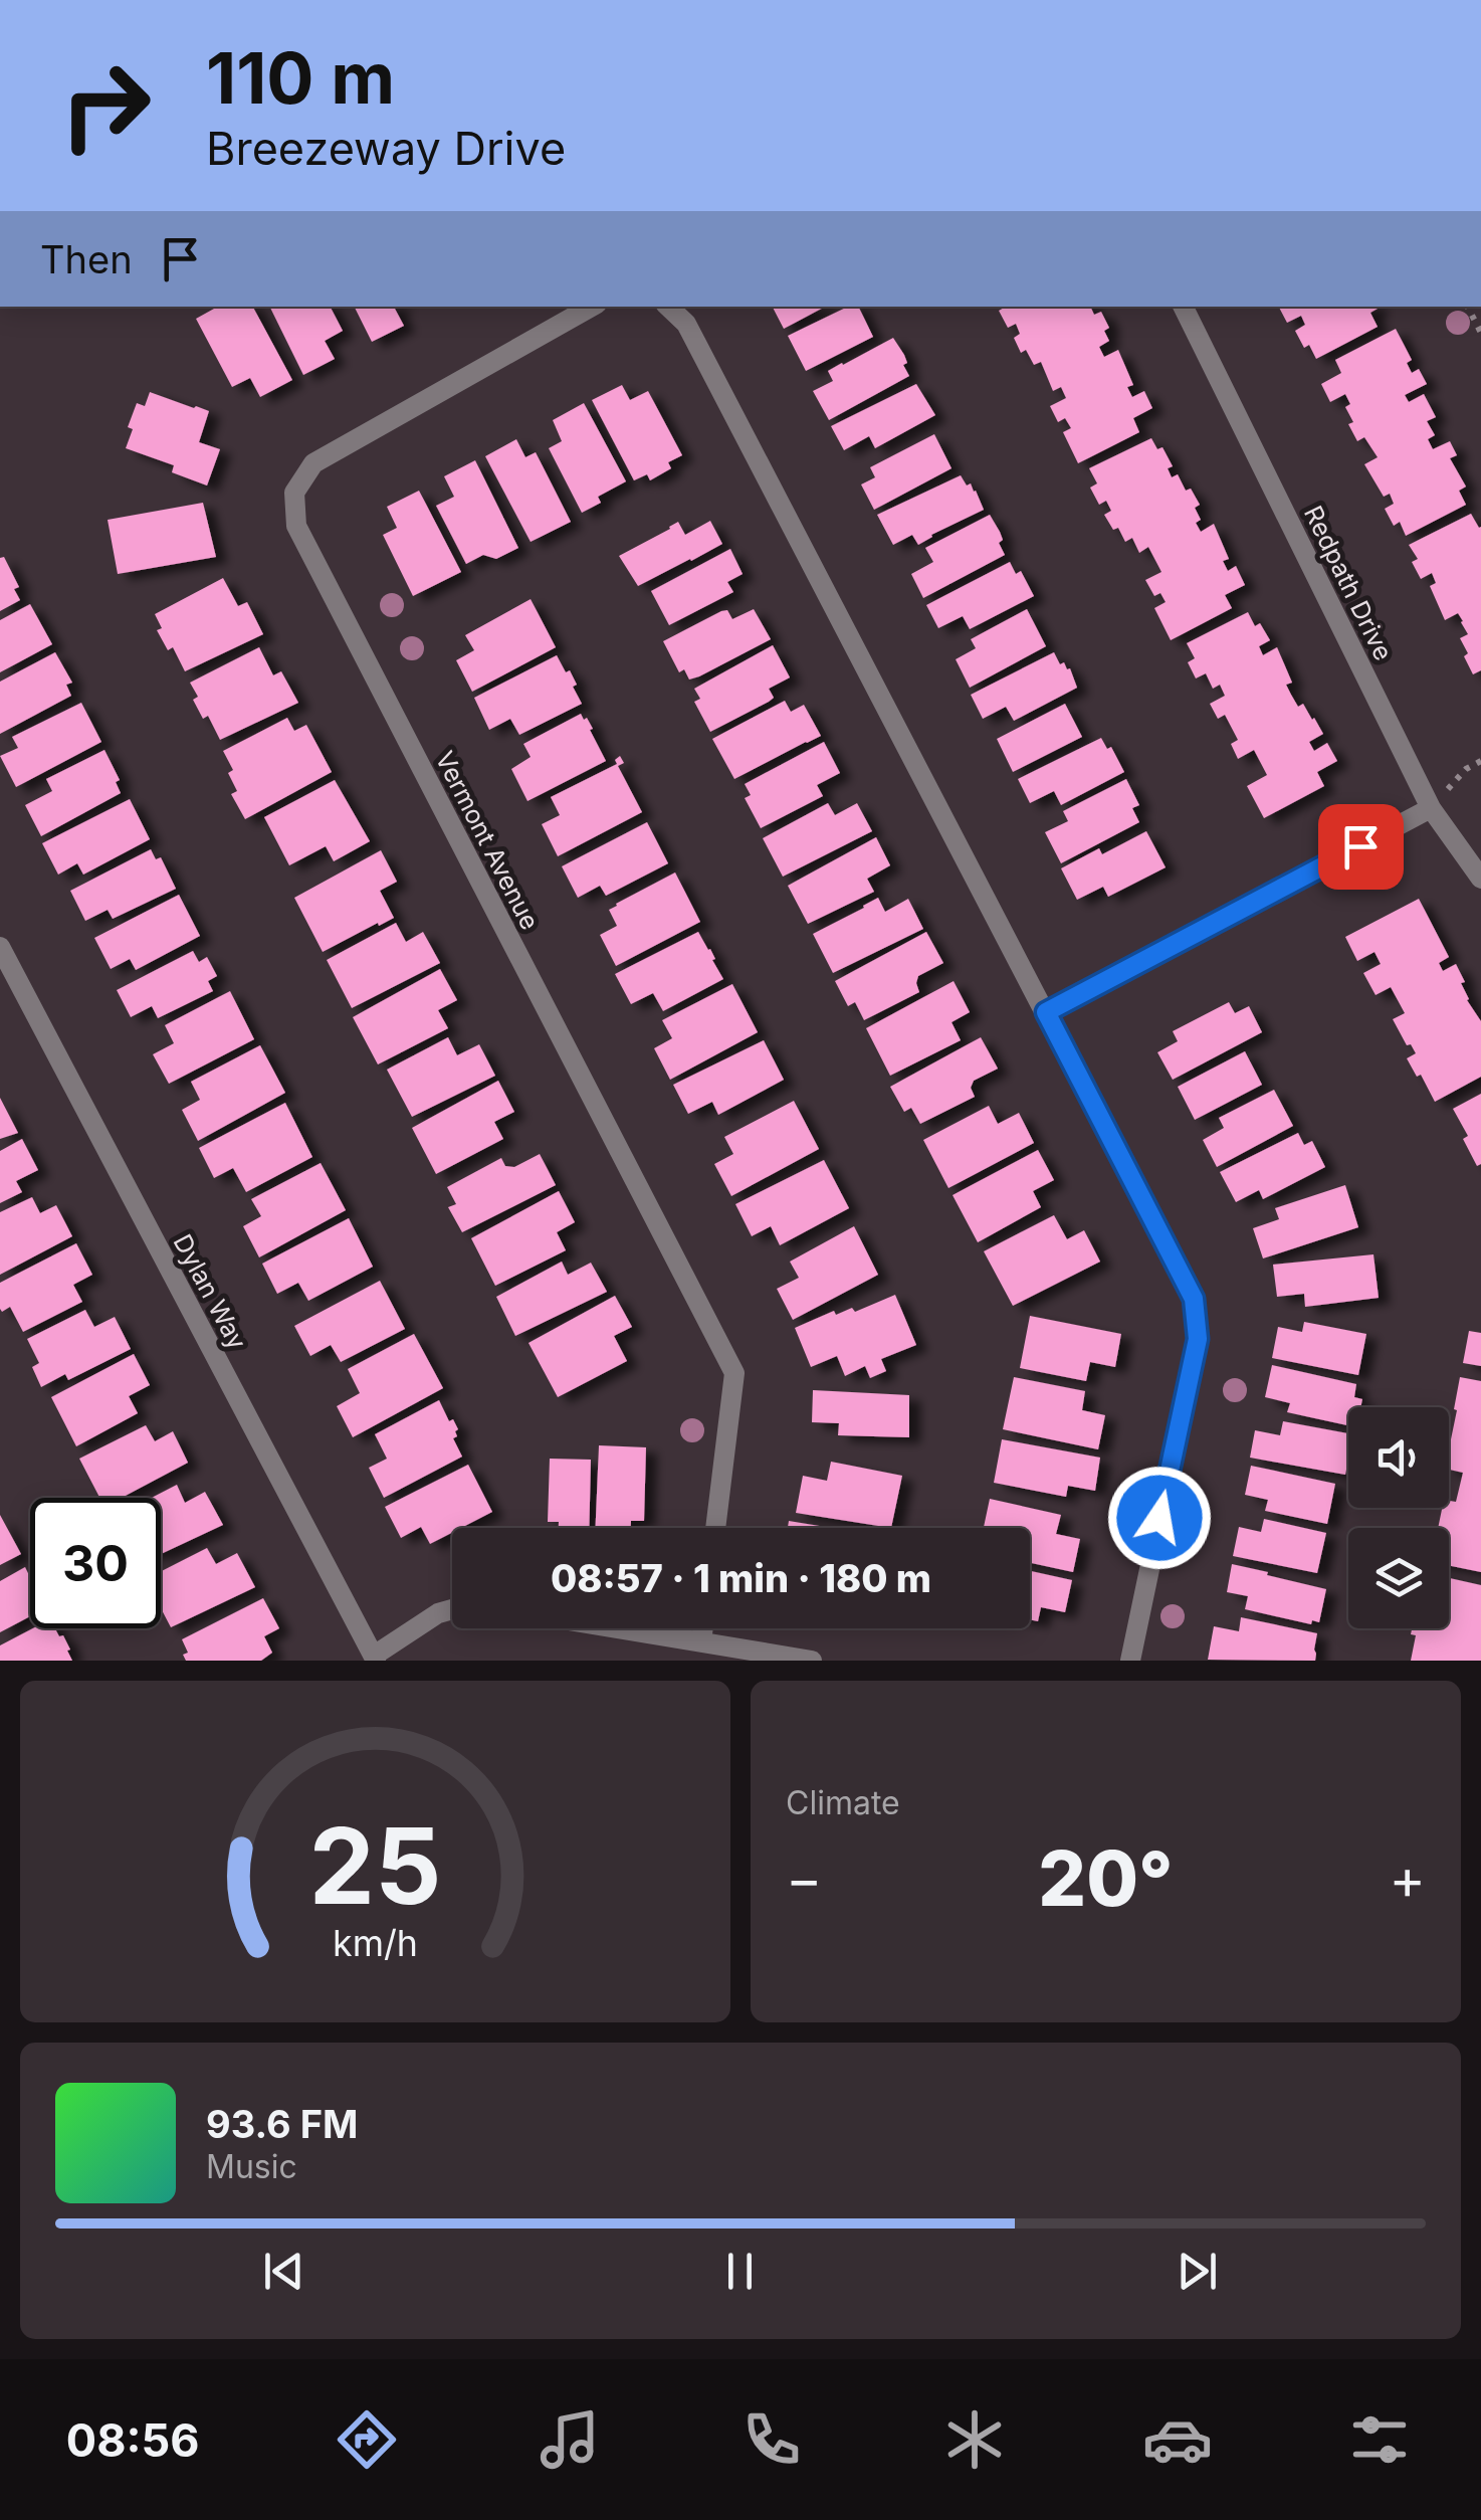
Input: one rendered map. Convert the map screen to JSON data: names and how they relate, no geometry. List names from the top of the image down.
{
  "streets": {
    "street": ["Redpath Drive", "Vermont Avenue", "Dylan Way"]
  },
  "page": {
    "turn": ["110 m", "Breezeway Drive"],
    "then": "Then",
    "limit": "30",
    "trip": "08:57 · 1 min · 180 m",
    "tile": "Climate",
    "heat": ["−", "20°", "+"],
    "song": ["93.6 FM", "Music"],
    "tabs": "08:56",
    "gauge": ["25", "km/h"]
  }
}
